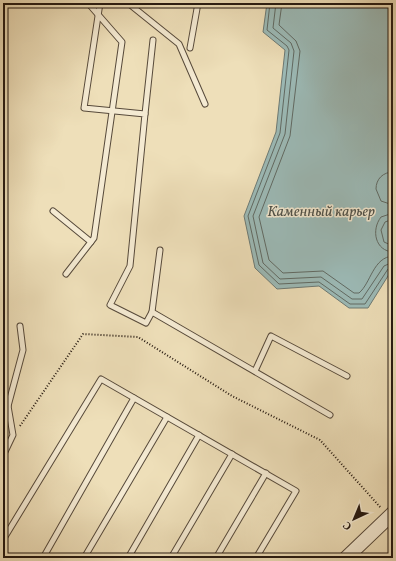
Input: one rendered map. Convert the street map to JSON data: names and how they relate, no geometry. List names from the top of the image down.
{
  "water": ["Каменный карьер"],
  "north": "bottom left"
}
